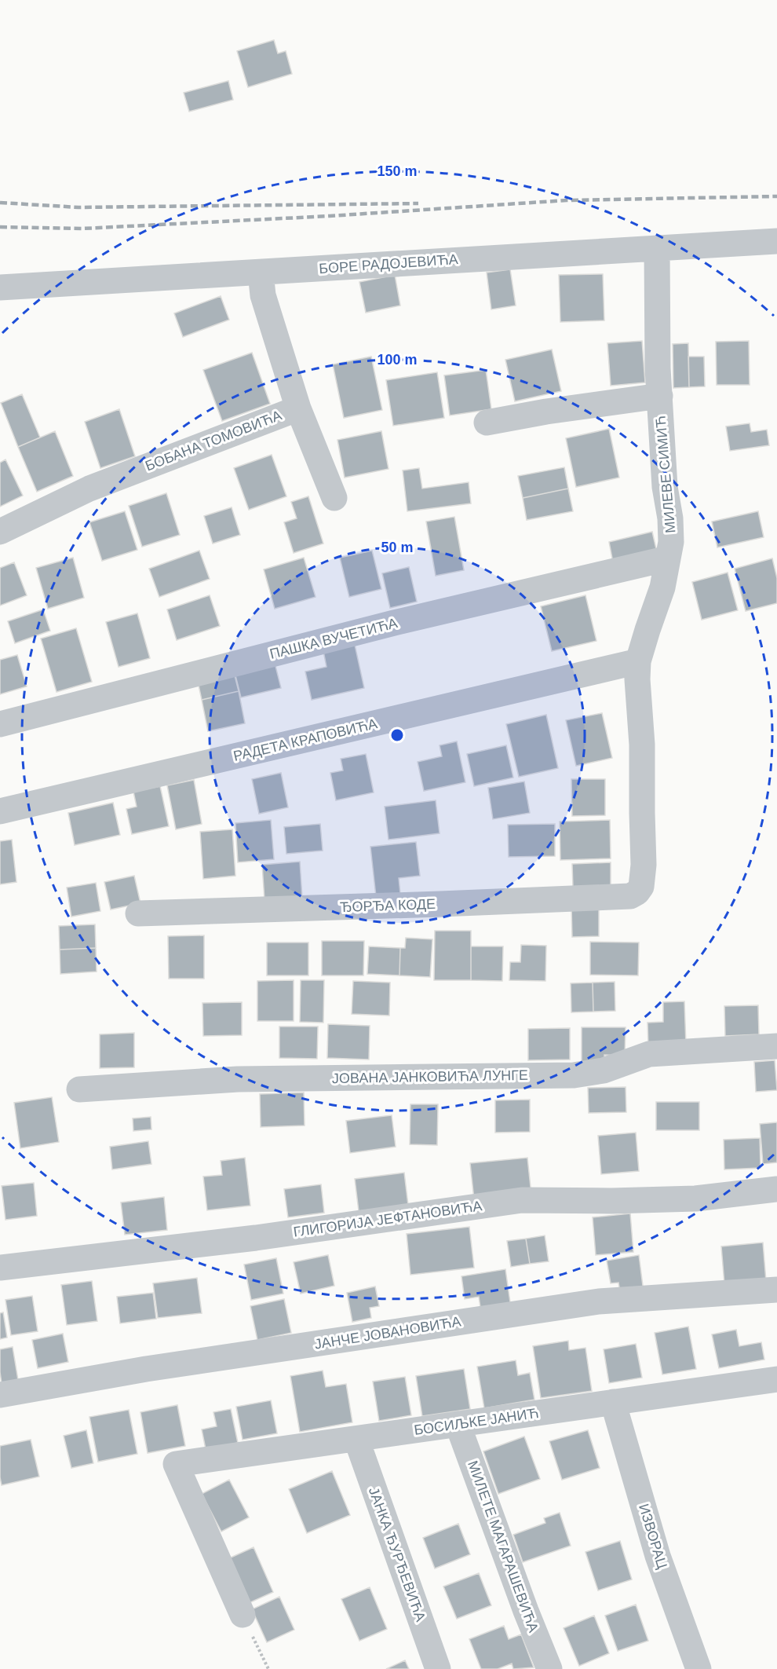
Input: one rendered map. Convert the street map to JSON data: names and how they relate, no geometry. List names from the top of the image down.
{
  "streets": {
    "street": [
      "БОРЕ РАДОЈЕВИЋА",
      "БОБАНА ТОМОВИЋА",
      "МИЛЕВЕ СИМИЋ",
      "ПАШКА ВУЧЕТИЋА",
      "РАДЕТА КРАПОВИЋА",
      "ЂОРЂА КОДЕ",
      "ЈОВАНА ЈАНКОВИЋА ЛУНГЕ",
      "ГЛИГОРИЈА ЈЕФТАНОВИЋА",
      "ЈАНЧЕ ЈОВАНОВИЋА",
      "БОСИЉКЕ ЈАНИЋ",
      "ИЗВОРАЦ",
      "МИЛЕТЕ МАГАРАШЕВИЋА",
      "ЈАНКА ЂУРЂЕВИЋА"
    ]
  },
  "crossings": [
    ["БОРЕ РАДОЈЕВИЋА", "БОБАНА ТОМОВИЋА"],
    ["БОРЕ РАДОЈЕВИЋА", "МИЛЕВЕ СИМИЋ"],
    ["МИЛЕВЕ СИМИЋ", "ПАШКА ВУЧЕТИЋА"],
    ["МИЛЕВЕ СИМИЋ", "РАДЕТА КРАПОВИЋА"],
    ["МИЛЕВЕ СИМИЋ", "ЂОРЂА КОДЕ"],
    ["БОСИЉКЕ ЈАНИЋ", "ИЗВОРАЦ"],
    ["БОСИЉКЕ ЈАНИЋ", "МИЛЕТЕ МАГАРАШЕВИЋА"],
    ["БОСИЉКЕ ЈАНИЋ", "ЈАНКА ЂУРЂЕВИЋА"]
  ],
  "rings": ["150 m", "100 m", "50 m"]
}
